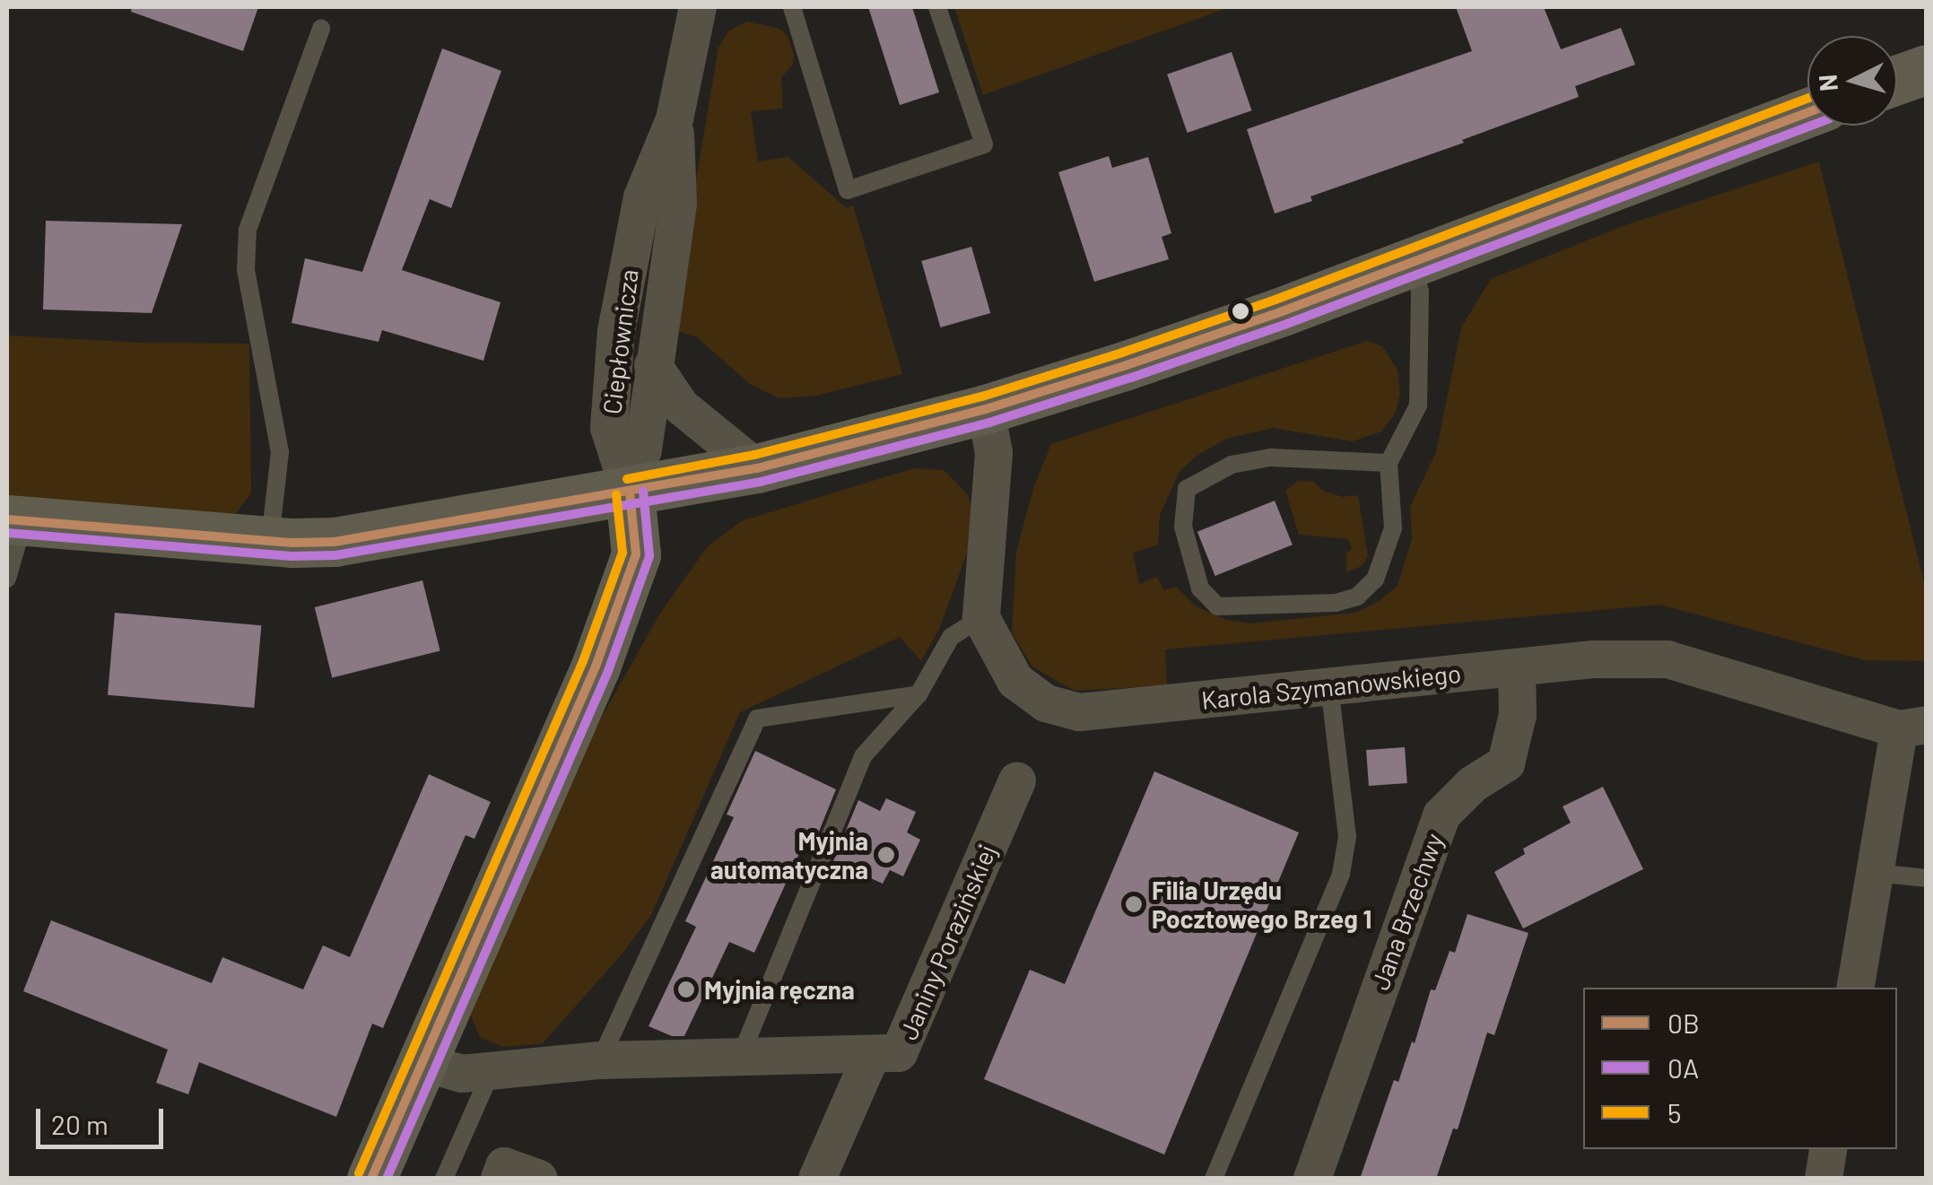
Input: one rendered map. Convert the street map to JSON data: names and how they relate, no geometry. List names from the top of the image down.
{
  "streets": {
    "street": [
      "Ciepłownicza",
      "Karola Szymanowskiego",
      "Jana Brzechwy",
      "Janiny Porazińskiej"
    ]
  },
  "crossings": [
    ["Karola Szymanowskiego", "Jana Brzechwy"]
  ],
  "places": ["Myjnia automatyczna", "Filia Urzędu Pocztowego Brzeg 1", "Myjnia ręczna"],
  "lines": ["transit line 5", "transit line 0B", "transit line 0A"],
  "legend": ["0B", "0A", "5"],
  "scale_bar": "20 m",
  "north": "left"
}
